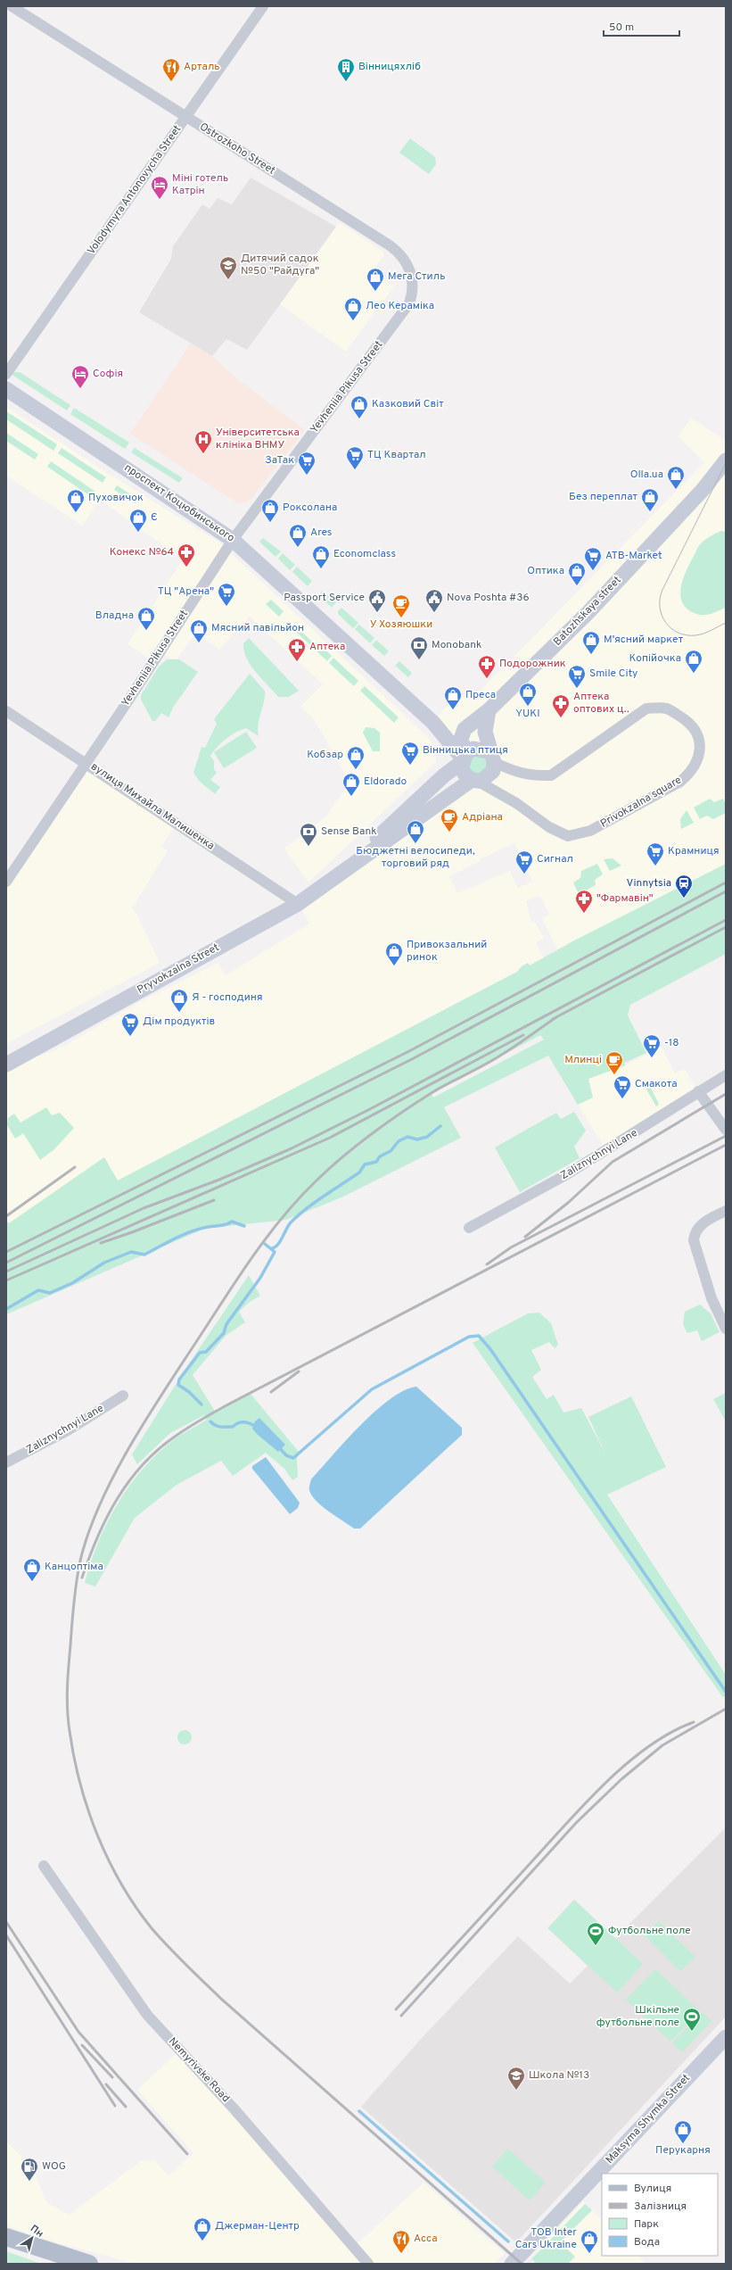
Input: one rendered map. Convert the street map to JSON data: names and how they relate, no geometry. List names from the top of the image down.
{
  "streets": {
    "main road": [
      "проспект Коцюбинського",
      "Batozhskaya street",
      "Pryvokzalna Street",
      "Maksyma Shymka Street"
    ],
    "street": [
      "Ostrozkoho Street",
      "Volodymyra Antonovycha Street",
      "Yevheniia Pikusa Street",
      "Privokzalna square",
      "вулиця Михайла Малишенка",
      "Zaliznychnyi Lane",
      "Nemyrivske Road"
    ]
  },
  "crossings": [
    ["Ostrozkoho Street", "Volodymyra Antonovycha Street"],
    ["Ostrozkoho Street", "Yevheniia Pikusa Street"],
    ["Yevheniia Pikusa Street", "проспект Коцюбинського"],
    ["Yevheniia Pikusa Street", "вулиця Михайла Малишенка"],
    ["вулиця Михайла Малишенка", "Pryvokzalna Street"]
  ],
  "places": {
    "restaurant": ["Арталь", "Асса"],
    "building": ["Вінницяхліб"],
    "hotel": ["Міні готель Катрін", "Софія"],
    "school or university": ["Дитячий садок №50 \"Райдуга\"", "Школа №13"],
    "shop": [
      "Мега Стиль",
      "Лео Кераміка",
      "Казковий Світ",
      "Olla.ua",
      "Без переплат",
      "Пуховичок",
      "Роксолана",
      "Є",
      "Ares",
      "Economclass",
      "Оптика",
      "Владна",
      "Мясний павільйон",
      "М'ясний маркет",
      "Копійочка",
      "YUKI",
      "Преса",
      "Кобзар",
      "Eldorado",
      "Бюджетні велосипеди, торговий ряд",
      "Привокзальний ринок",
      "Я - господиня",
      "Канцоптіма",
      "Перукарня",
      "Джерман-Центр",
      "ТОВ Inter Cars Ukraine"
    ],
    "hospital": ["Університетська клініка ВНМУ"],
    "supermarket": [
      "ТЦ Квартал",
      "ЗаТак",
      "ATB-Market",
      "ТЦ \"Арена\"",
      "Smile City",
      "Вінницька птиця",
      "Крамниця",
      "Сигнал",
      "Дім продуктів",
      "-18",
      "Смакота"
    ],
    "pharmacy": [
      "Конекс №64",
      "Аптека",
      "Подорожник",
      "Аптека оптових ц‥",
      "\"Фармавін\""
    ],
    "public building": ["Passport Service", "Nova Poshta #36"],
    "cafe": ["У Хозяюшки", "Адріана", "Млинці"],
    "bank": ["Monobank", "Sense Bank"],
    "station": ["Vinnytsia"],
    "sports": ["Футбольне поле", "Шкільне футбольне поле"],
    "fuel station": ["WOG"]
  },
  "legend": [
    "Вулиця",
    "Залізниця",
    "Парк",
    "Вода"
  ],
  "scale_bar": "50 m",
  "north": "top right"
}
